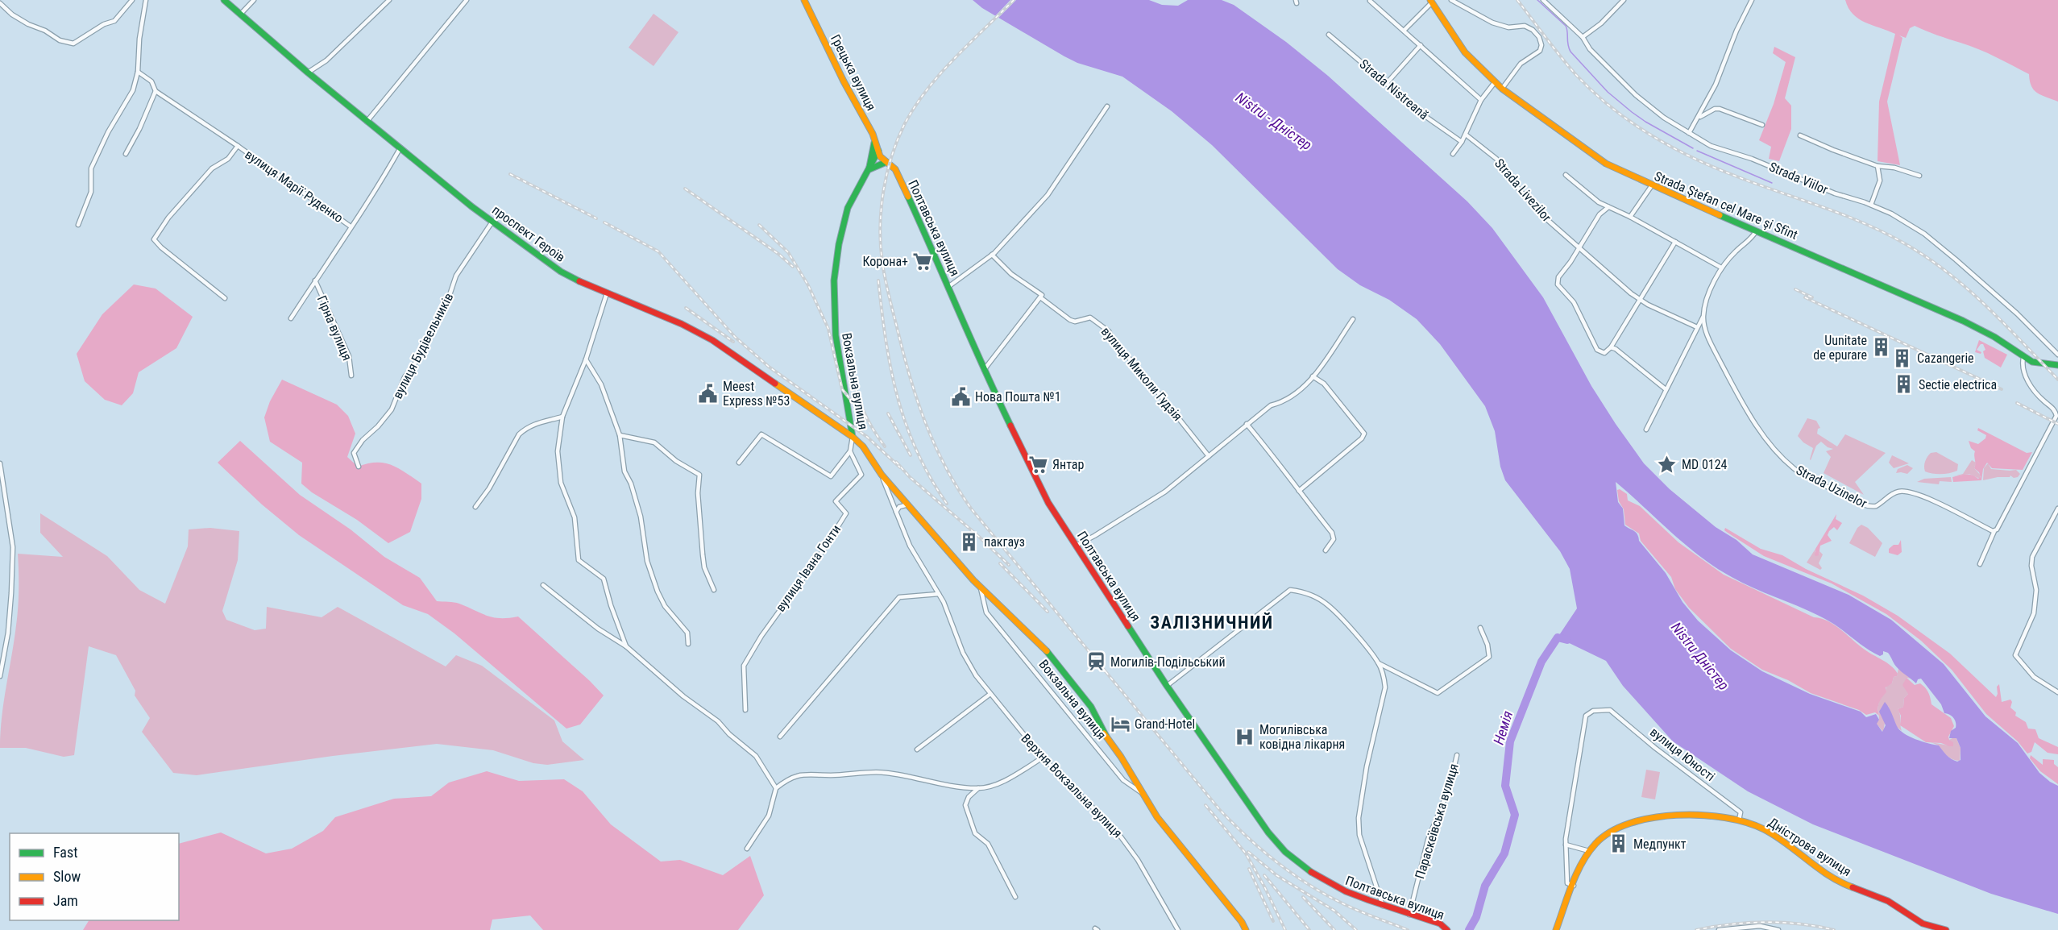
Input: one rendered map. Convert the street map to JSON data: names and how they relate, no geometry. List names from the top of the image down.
{
  "streets": {
    "main road": [
      "Грецька вулиця",
      "Strada Ştefan cel Mare şi Sfînt",
      "Полтавська вулиця",
      "проспект Героїв",
      "Вокзальна вулиця",
      "Дністрова вулиця"
    ],
    "street": [
      "Strada Nistreană",
      "Strada Viilor",
      "вулиця Марії Руденко",
      "Strada Livezilor",
      "Гірна вулиця",
      "вулиця Будівельників",
      "вулиця Миколи Гудзія",
      "Strada Uzinelor",
      "вулиця Івана Гонти",
      "вулиця Юності",
      "Верхня Вокзальна вулиця",
      "Параскеївська вулиця"
    ]
  },
  "crossings": [
    ["Грецька вулиця", "Полтавська вулиця"],
    ["Грецька вулиця", "Вокзальна вулиця"],
    ["Полтавська вулиця", "Вокзальна вулиця"],
    ["Полтавська вулиця", "Параскеївська вулиця"],
    ["проспект Героїв", "вулиця Будівельників"],
    ["проспект Героїв", "Вокзальна вулиця"],
    ["Вокзальна вулиця", "Верхня Вокзальна вулиця"],
    ["вулиця Юності", "Дністрова вулиця"]
  ],
  "districts": ["ЗАЛІЗНИЧНИЙ"],
  "water": ["Nistru - Дністер", "Nistru Дністер", "Немія"],
  "places": {
    "supermarket": ["Корона+", "Янтар"],
    "building": [
      "Uunitate de epurare",
      "Cazangerie",
      "Sectie electrica",
      "пакгауз",
      "Медпункт"
    ],
    "public building": ["Meest Express №53", "Нова Пошта №1"],
    "place": ["MD 0124"],
    "station": ["Могилів-Подільський"],
    "hotel": ["Grand-Hotel"],
    "hospital": ["Могилівська ковідна лікарня"]
  },
  "legend": ["Fast", "Slow", "Jam"]
}
